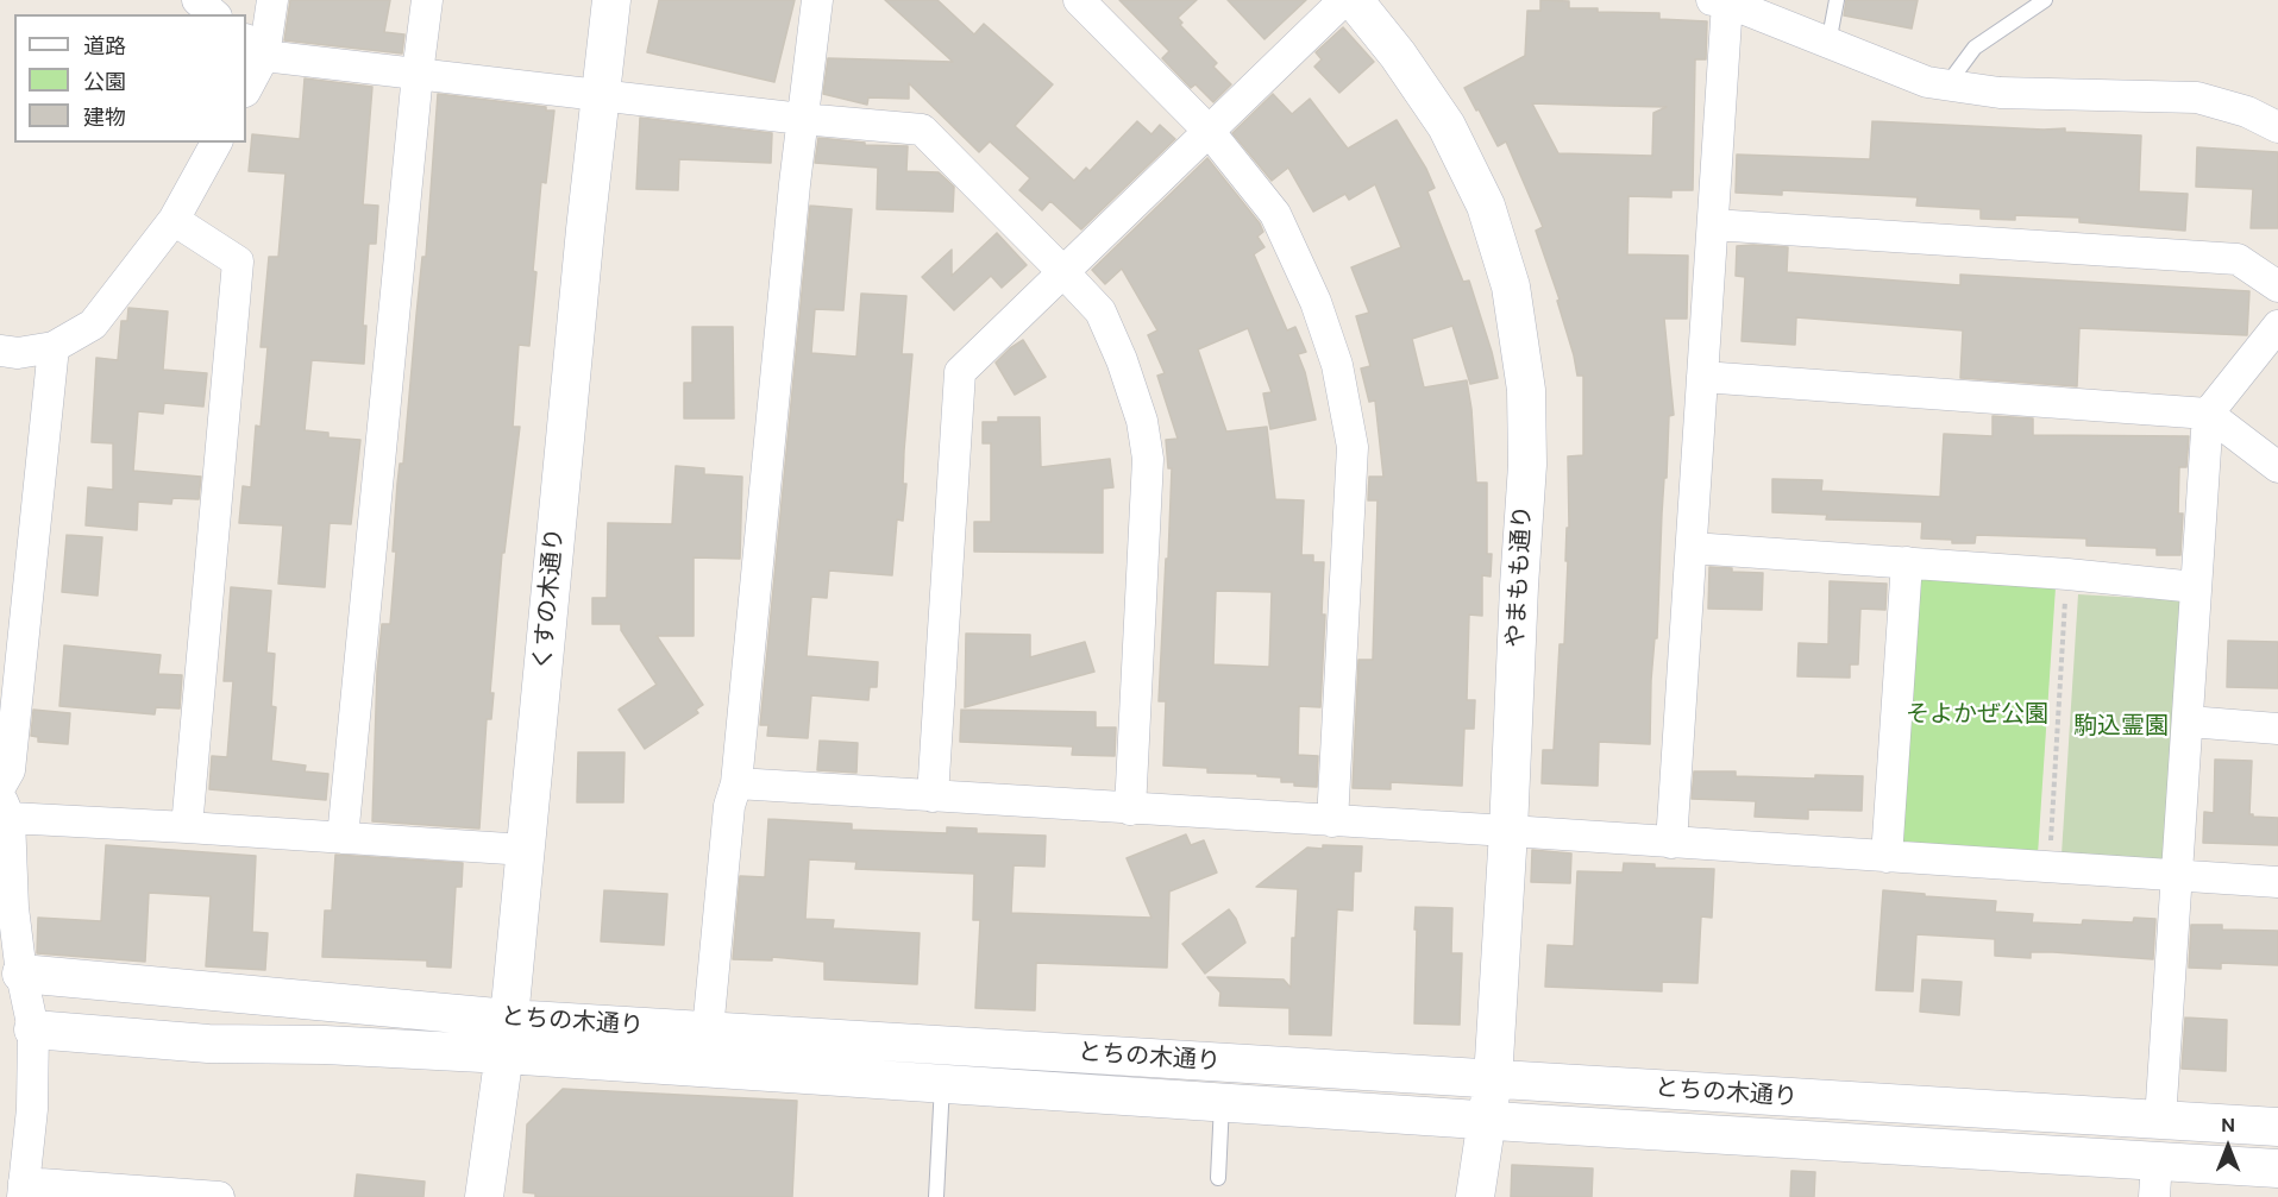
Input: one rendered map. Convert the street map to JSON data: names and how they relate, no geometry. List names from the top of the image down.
{
  "streets": {
    "street": ["やまもも通り", "くすの木通り", "とちの木通り"]
  },
  "crossings": [
    ["やまもも通り", "とちの木通り"],
    ["くすの木通り", "とちの木通り"]
  ],
  "parks": ["そよかぜ公園", "駒込霊園"],
  "legend": ["道路", "公園", "建物"],
  "north": "top"
}
